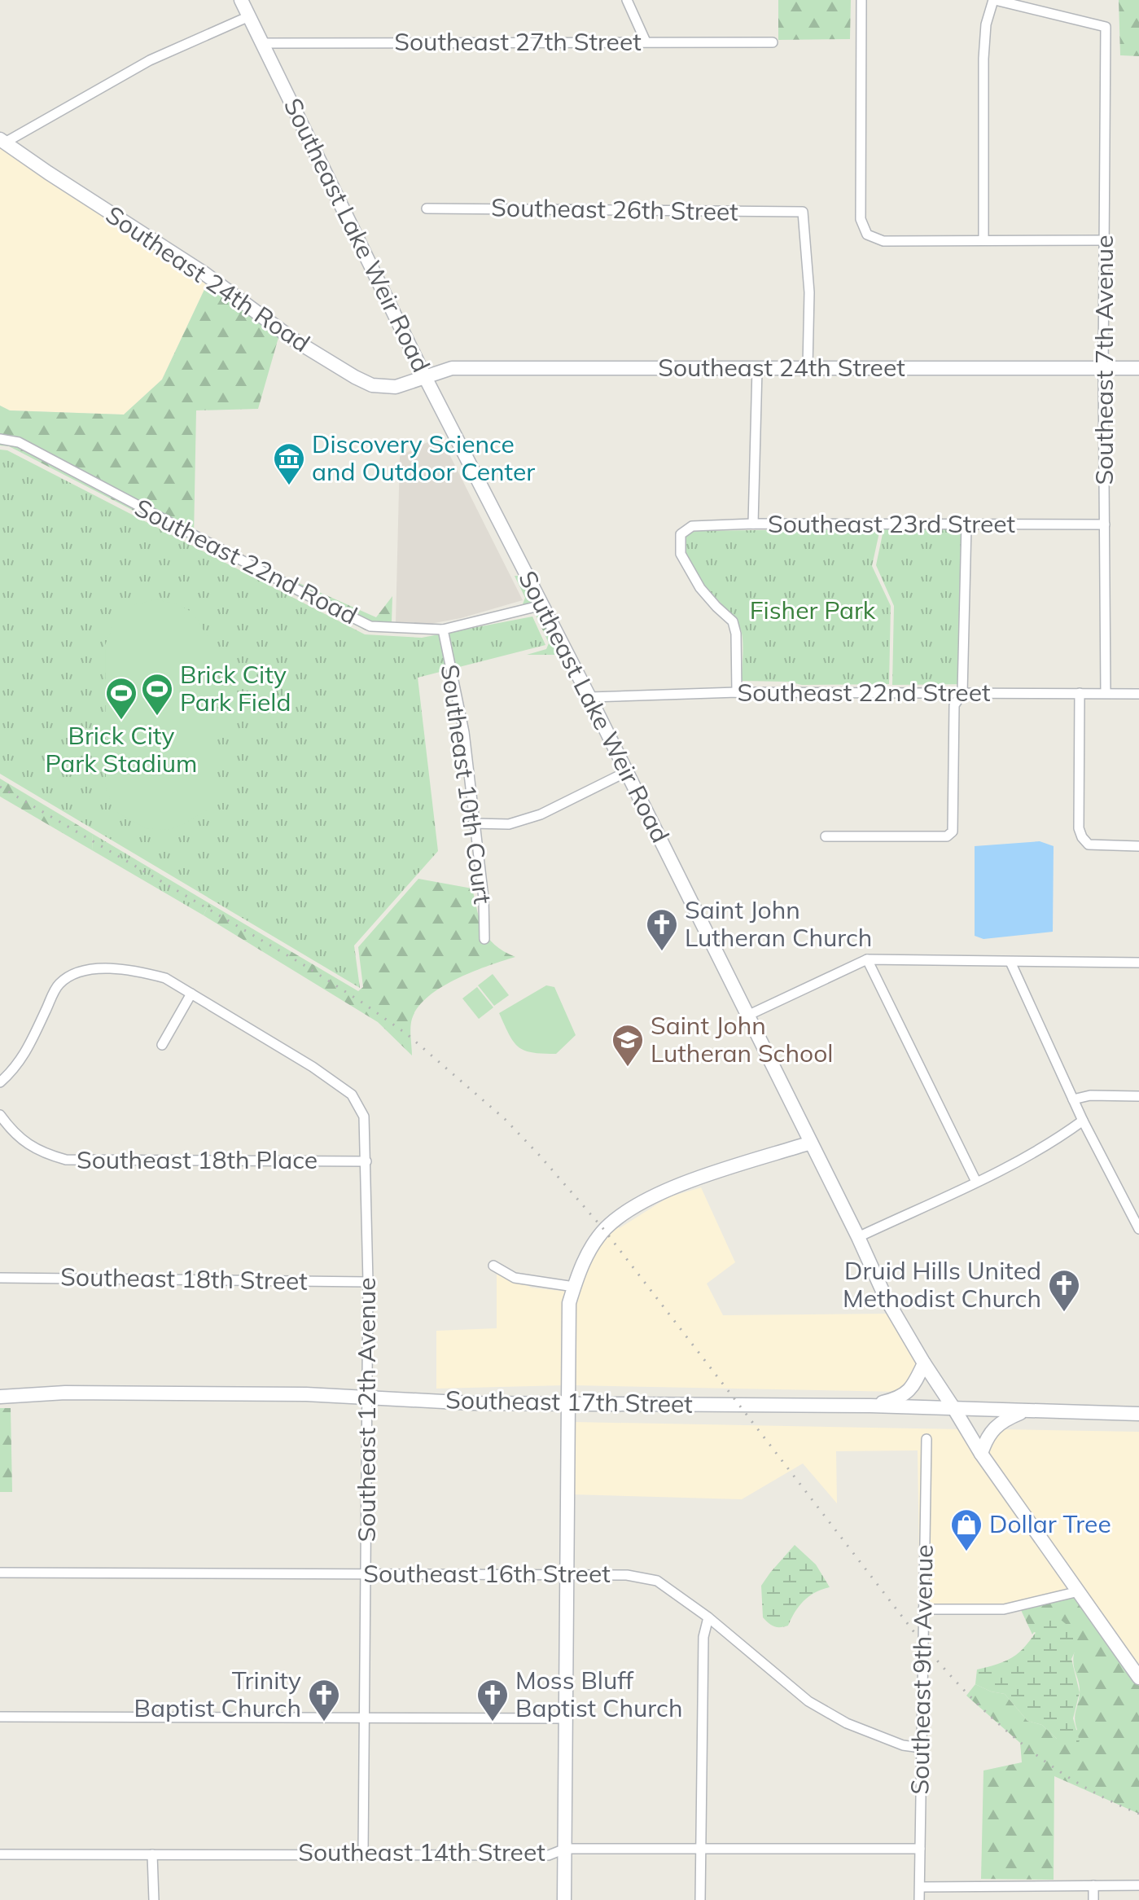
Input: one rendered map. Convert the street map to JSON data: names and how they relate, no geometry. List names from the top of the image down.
{
  "streets": {
    "main road": [
      "Southeast Lake Weir Road",
      "Southeast 24th Road",
      "Southeast 24th Street",
      "Southeast 17th Street"
    ],
    "street": [
      "Southeast 27th Street",
      "Southeast 26th Street",
      "Southeast 7th Avenue",
      "Southeast 23rd Street",
      "Southeast 22nd Road",
      "Southeast 22nd Street",
      "Southeast 10th Court",
      "Southeast 18th Place",
      "Southeast 18th Street",
      "Southeast 12th Avenue",
      "Southeast 16th Street",
      "Southeast 9th Avenue",
      "Southeast 14th Street"
    ]
  },
  "crossings": [
    ["Southeast 27th Street", "Southeast Lake Weir Road"],
    ["Southeast 26th Street", "Southeast 24th Street"],
    ["Southeast Lake Weir Road", "Southeast 24th Road"],
    ["Southeast Lake Weir Road", "Southeast 24th Street"],
    ["Southeast Lake Weir Road", "Southeast 22nd Road"],
    ["Southeast Lake Weir Road", "Southeast 22nd Street"],
    ["Southeast Lake Weir Road", "Southeast 17th Street"],
    ["Southeast 24th Road", "Southeast 24th Street"],
    ["Southeast 7th Avenue", "Southeast 24th Street"],
    ["Southeast 7th Avenue", "Southeast 23rd Street"],
    ["Southeast 7th Avenue", "Southeast 22nd Street"],
    ["Southeast 23rd Street", "Southeast 22nd Street"],
    ["Southeast 22nd Road", "Southeast 10th Court"],
    ["Southeast 18th Place", "Southeast 12th Avenue"],
    ["Southeast 18th Street", "Southeast 12th Avenue"],
    ["Southeast 17th Street", "Southeast 12th Avenue"],
    ["Southeast 12th Avenue", "Southeast 16th Street"],
    ["Southeast 12th Avenue", "Southeast 14th Street"],
    ["Southeast 16th Street", "Southeast 9th Avenue"],
    ["Southeast 9th Avenue", "Southeast 14th Street"]
  ],
  "parks": ["Fisher Park"],
  "places": {
    "museum": ["Discovery Science and Outdoor Center"],
    "sports": ["Brick City Park Field", "Brick City Park Stadium"],
    "church": [
      "Saint John Lutheran Church",
      "Druid Hills United Methodist Church",
      "Trinity Baptist Church",
      "Moss Bluff Baptist Church"
    ],
    "school or university": ["Saint John Lutheran School"],
    "shop": ["Dollar Tree"]
  }
}
